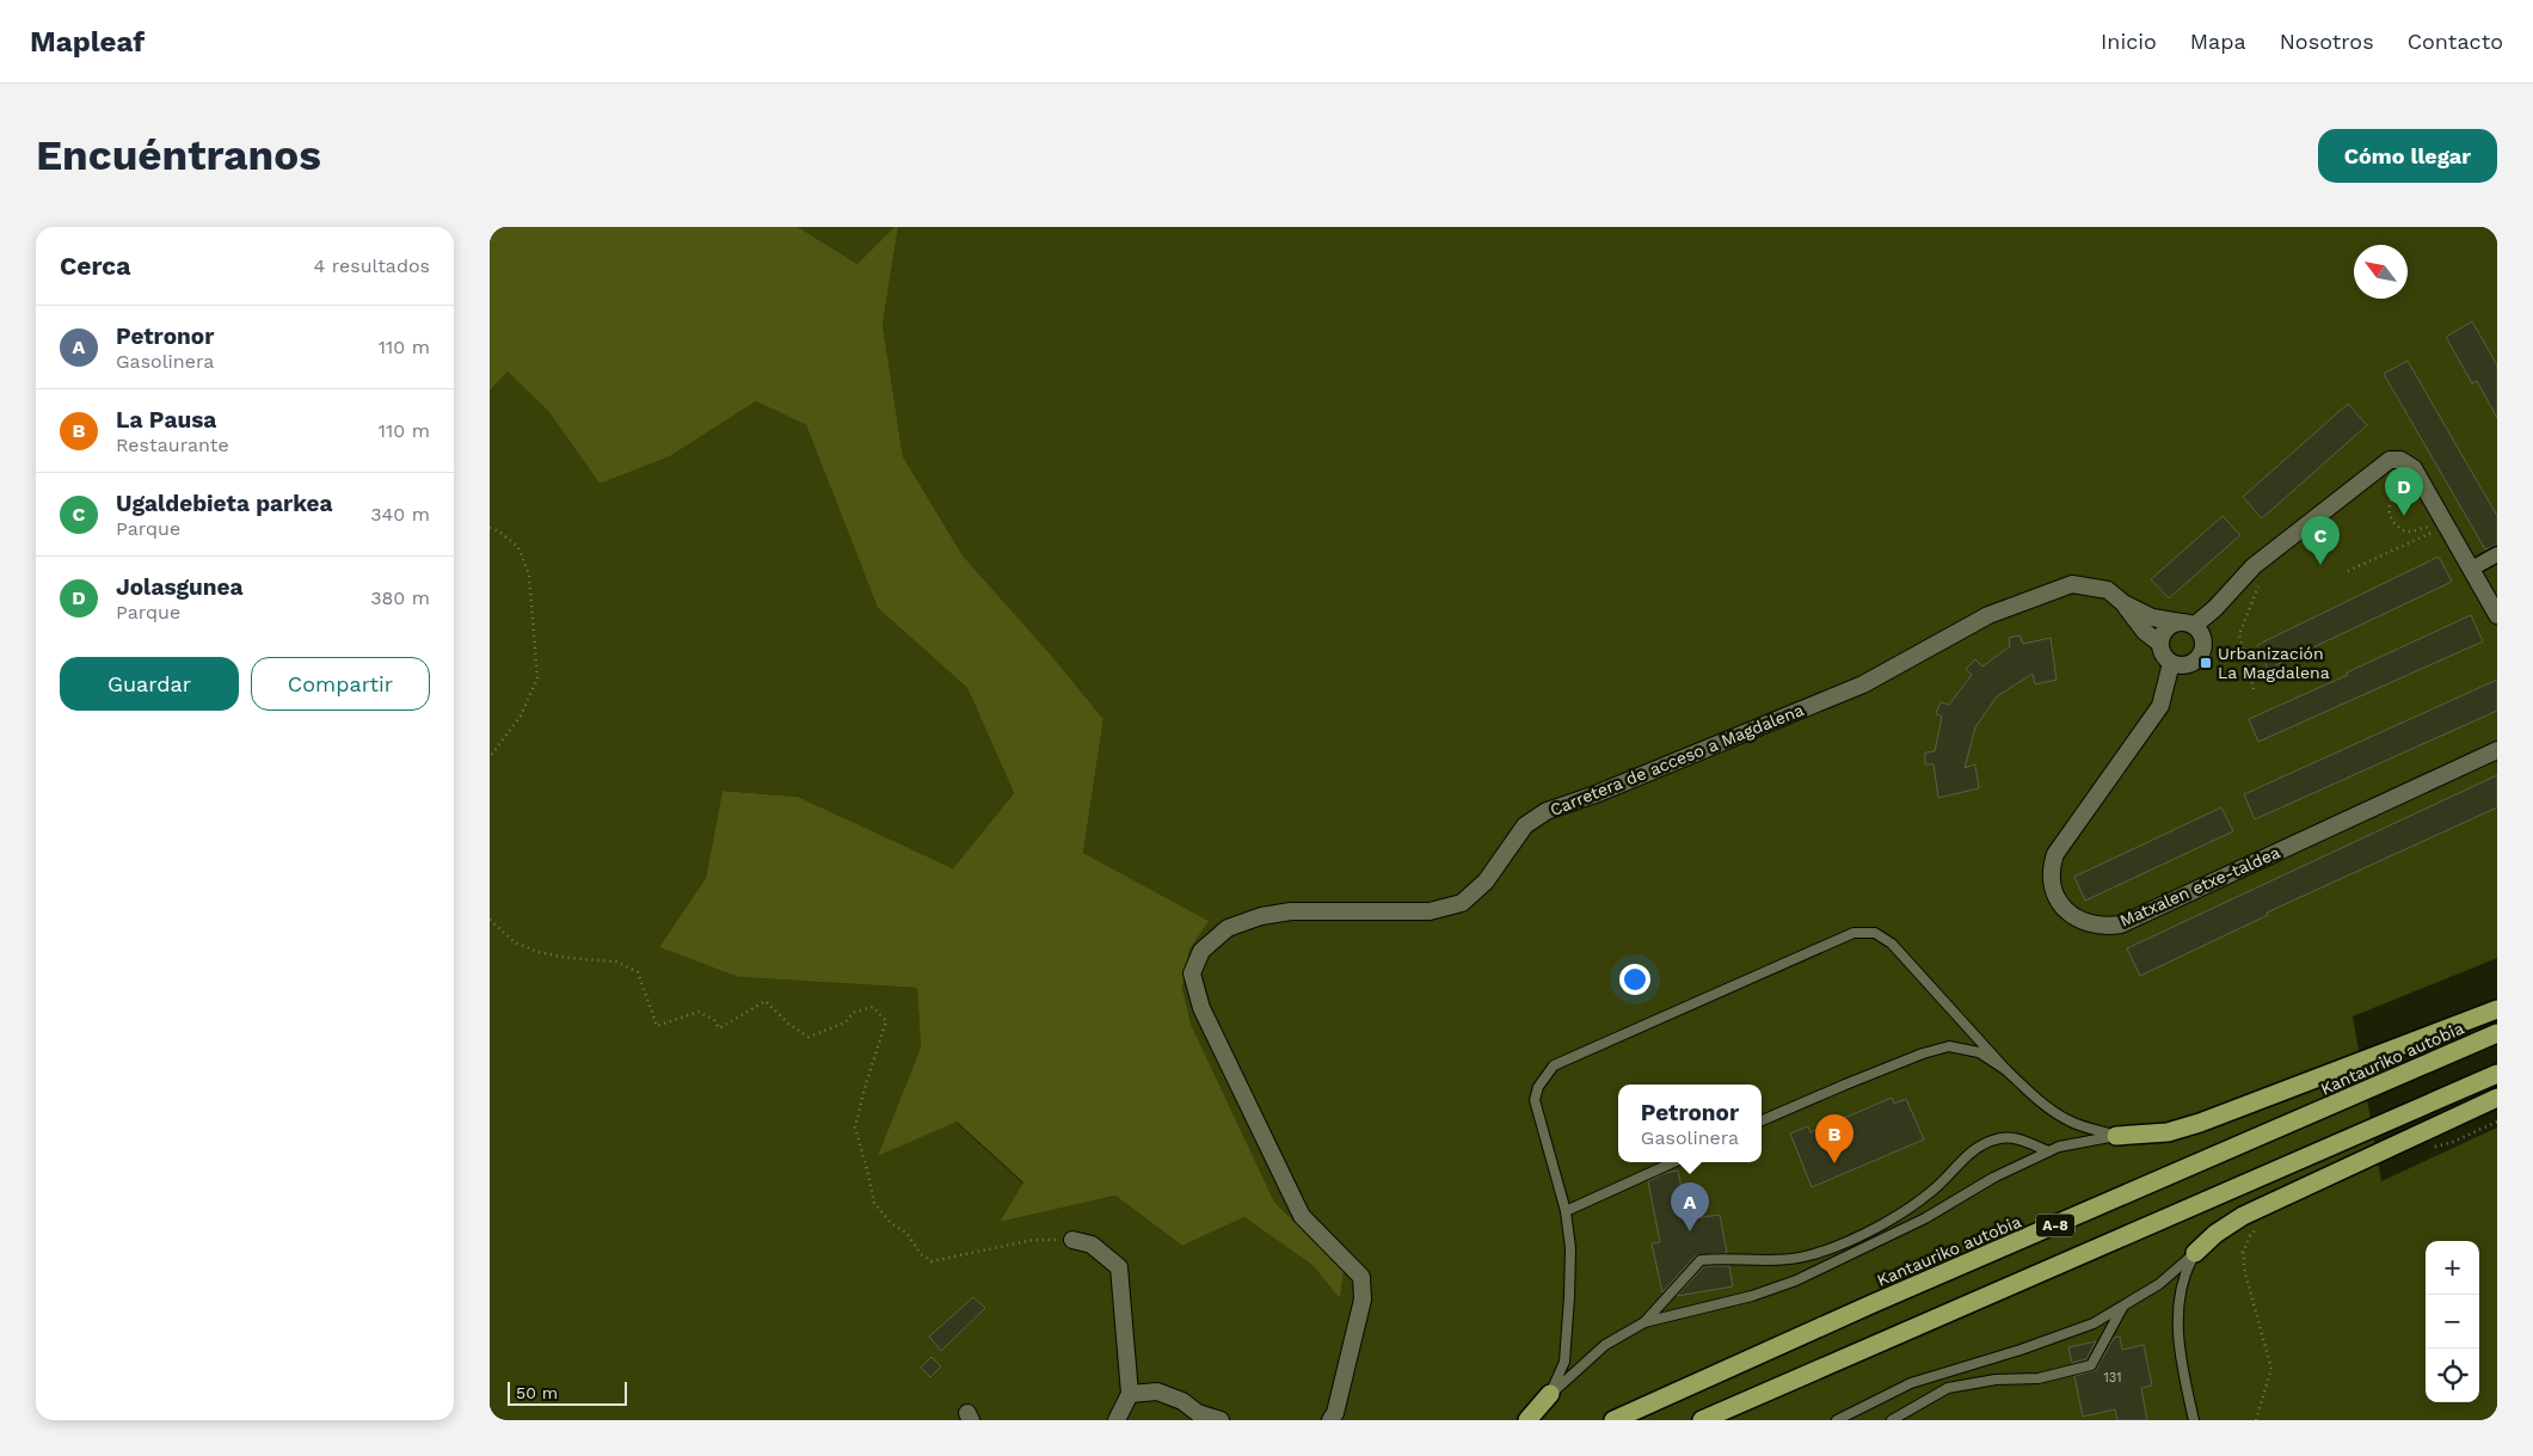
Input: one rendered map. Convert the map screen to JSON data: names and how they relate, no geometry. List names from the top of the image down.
{
  "streets": {
    "highway": ["Kantauriko autobia", "A-8"],
    "street": ["Carretera de acceso a Magdalena", "Matxalen etxe-taldea"]
  },
  "crossings": [
    ["Carretera de acceso a Magdalena", "Matxalen etxe-taldea"]
  ],
  "places": {
    "transit": ["Urbanización La Magdalena"]
  },
  "house_numbers": ["131"],
  "scale_bar": "50 m",
  "north": "top left",
  "page": {
    "header": "Mapleaf",
    "nav": [
      "Inicio",
      "Mapa",
      "Nosotros",
      "Contacto"
    ],
    "buttons": [
      "Cómo llegar",
      ["Guardar", "Compartir"]
    ],
    "title": "Encuéntranos",
    "heading": ["Cerca", "4 resultados"],
    "list": [
      {
        "mark": "A",
        "name": "Petronor",
        "note": "Gasolinera",
        "value": "110 m"
      },
      {
        "mark": "B",
        "name": "La Pausa",
        "note": "Restaurante",
        "value": "110 m"
      },
      {
        "mark": "C",
        "name": "Ugaldebieta parkea",
        "note": "Parque",
        "value": "340 m"
      },
      {
        "mark": "D",
        "name": "Jolasgunea",
        "note": "Parque",
        "value": "380 m"
      }
    ],
    "pins": [
      "D",
      "C",
      "B",
      "A"
    ],
    "popup": ["Petronor", "Gasolinera"],
    "map_buttons": ["+", "−"],
    "scale": "50 m"
  }
}
